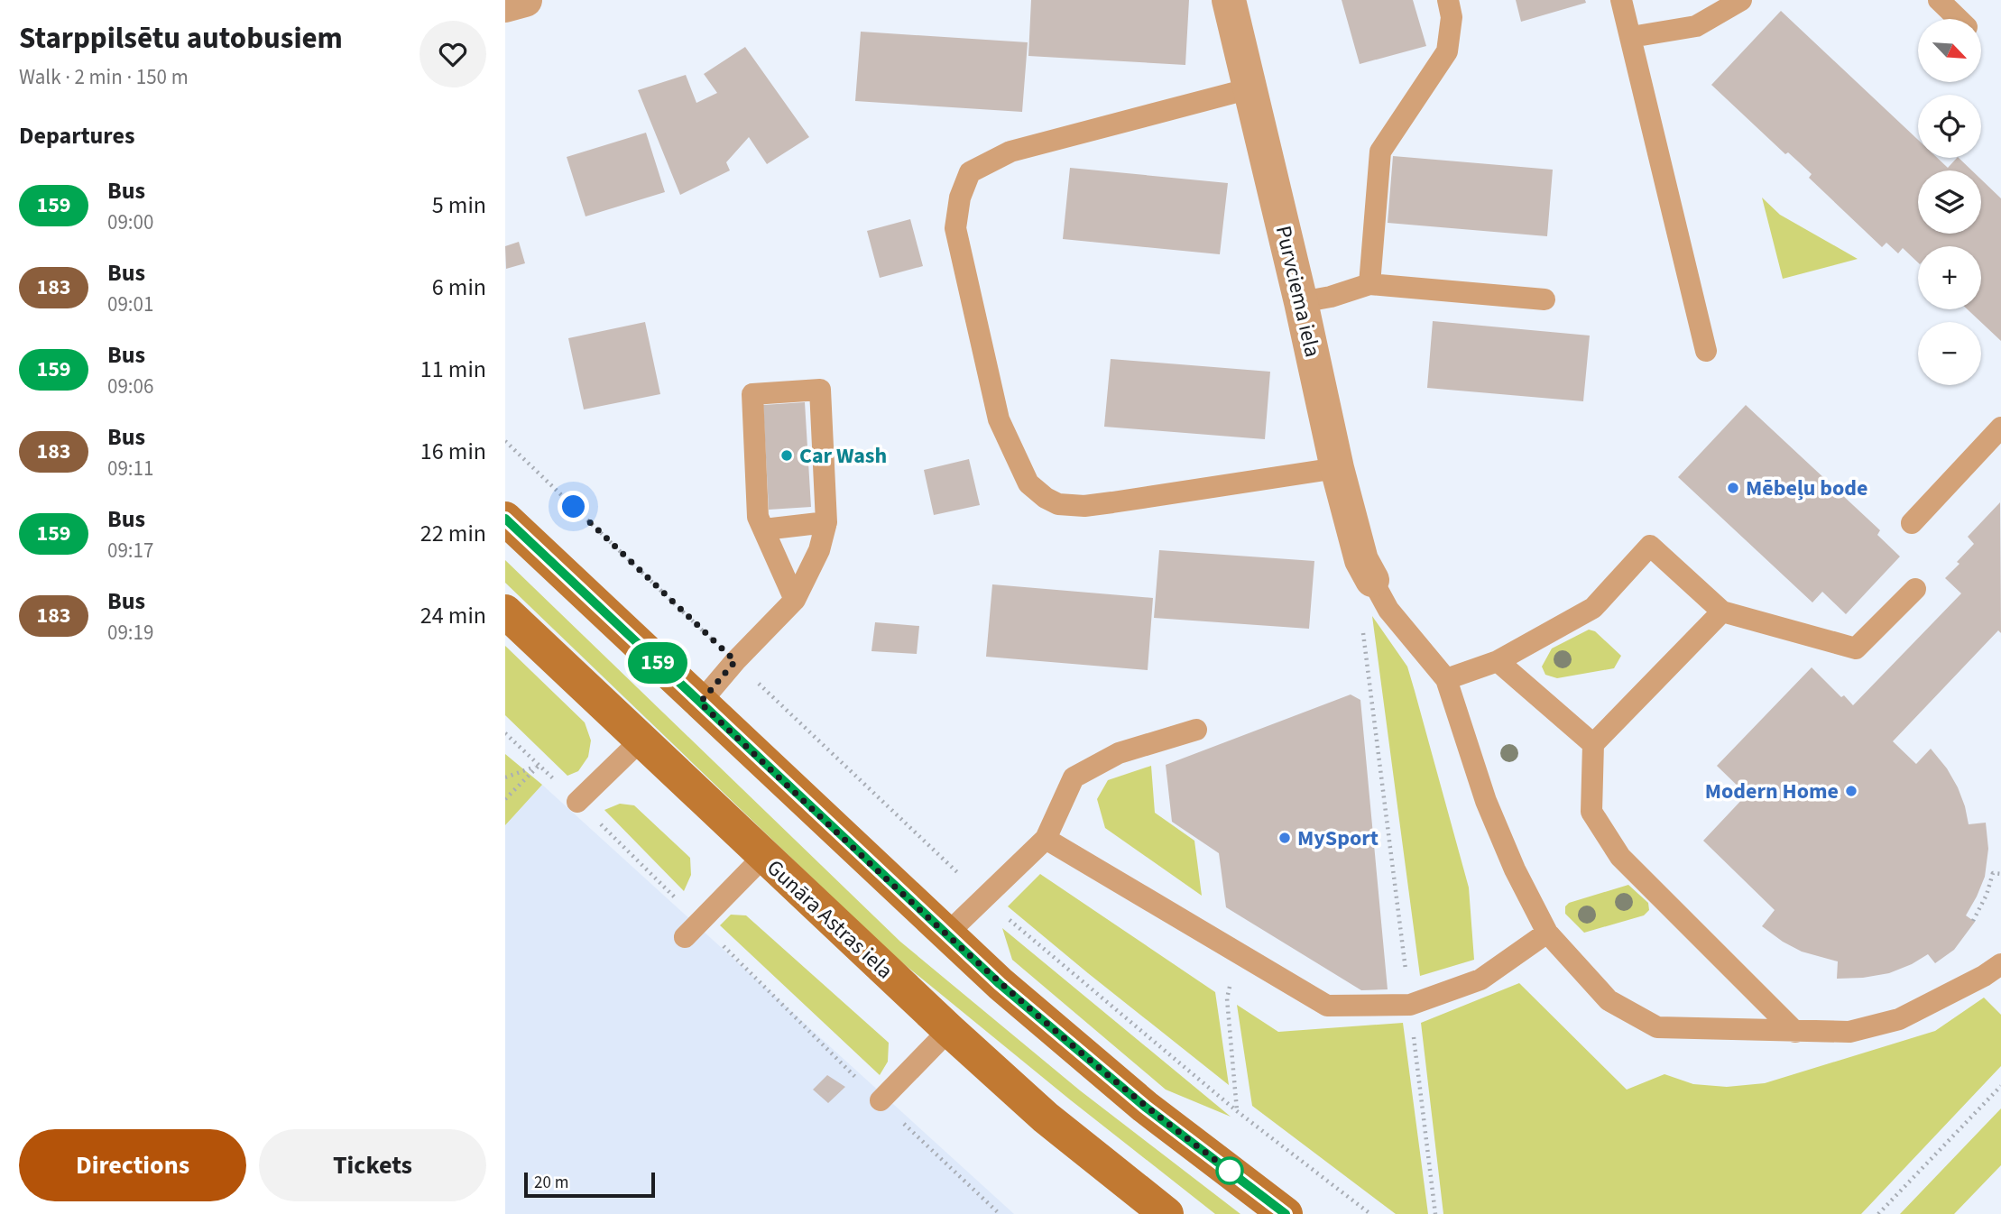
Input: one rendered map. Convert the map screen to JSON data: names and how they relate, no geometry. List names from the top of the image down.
{
  "streets": {
    "main road": ["Gunāra Astras iela"],
    "street": ["Purvciema iela"]
  },
  "places": [
    "Car Wash",
    "Mēbeļu bode",
    "Modern Home",
    "MySport"
  ],
  "lines": ["bus line 159"],
  "scale_bar": "20 m",
  "north": "bottom right",
  "page": {
    "heading": [
      ["Starppilsētu autobusiem", "Walk · 2 min · 150 m"],
      "Departures"
    ],
    "on_map": "159",
    "map_buttons": ["+", "−"],
    "list": [
      {
        "mark": "159",
        "name": "Bus",
        "note": "09:00",
        "value": "5 min"
      },
      {
        "mark": "183",
        "name": "Bus",
        "note": "09:01",
        "value": "6 min"
      },
      {
        "mark": "159",
        "name": "Bus",
        "note": "09:06",
        "value": "11 min"
      },
      {
        "mark": "183",
        "name": "Bus",
        "note": "09:11",
        "value": "16 min"
      },
      {
        "mark": "159",
        "name": "Bus",
        "note": "09:17",
        "value": "22 min"
      },
      {
        "mark": "183",
        "name": "Bus",
        "note": "09:19",
        "value": "24 min"
      }
    ],
    "buttons": ["Directions", "Tickets"],
    "scale": "20 m"
  }
}
